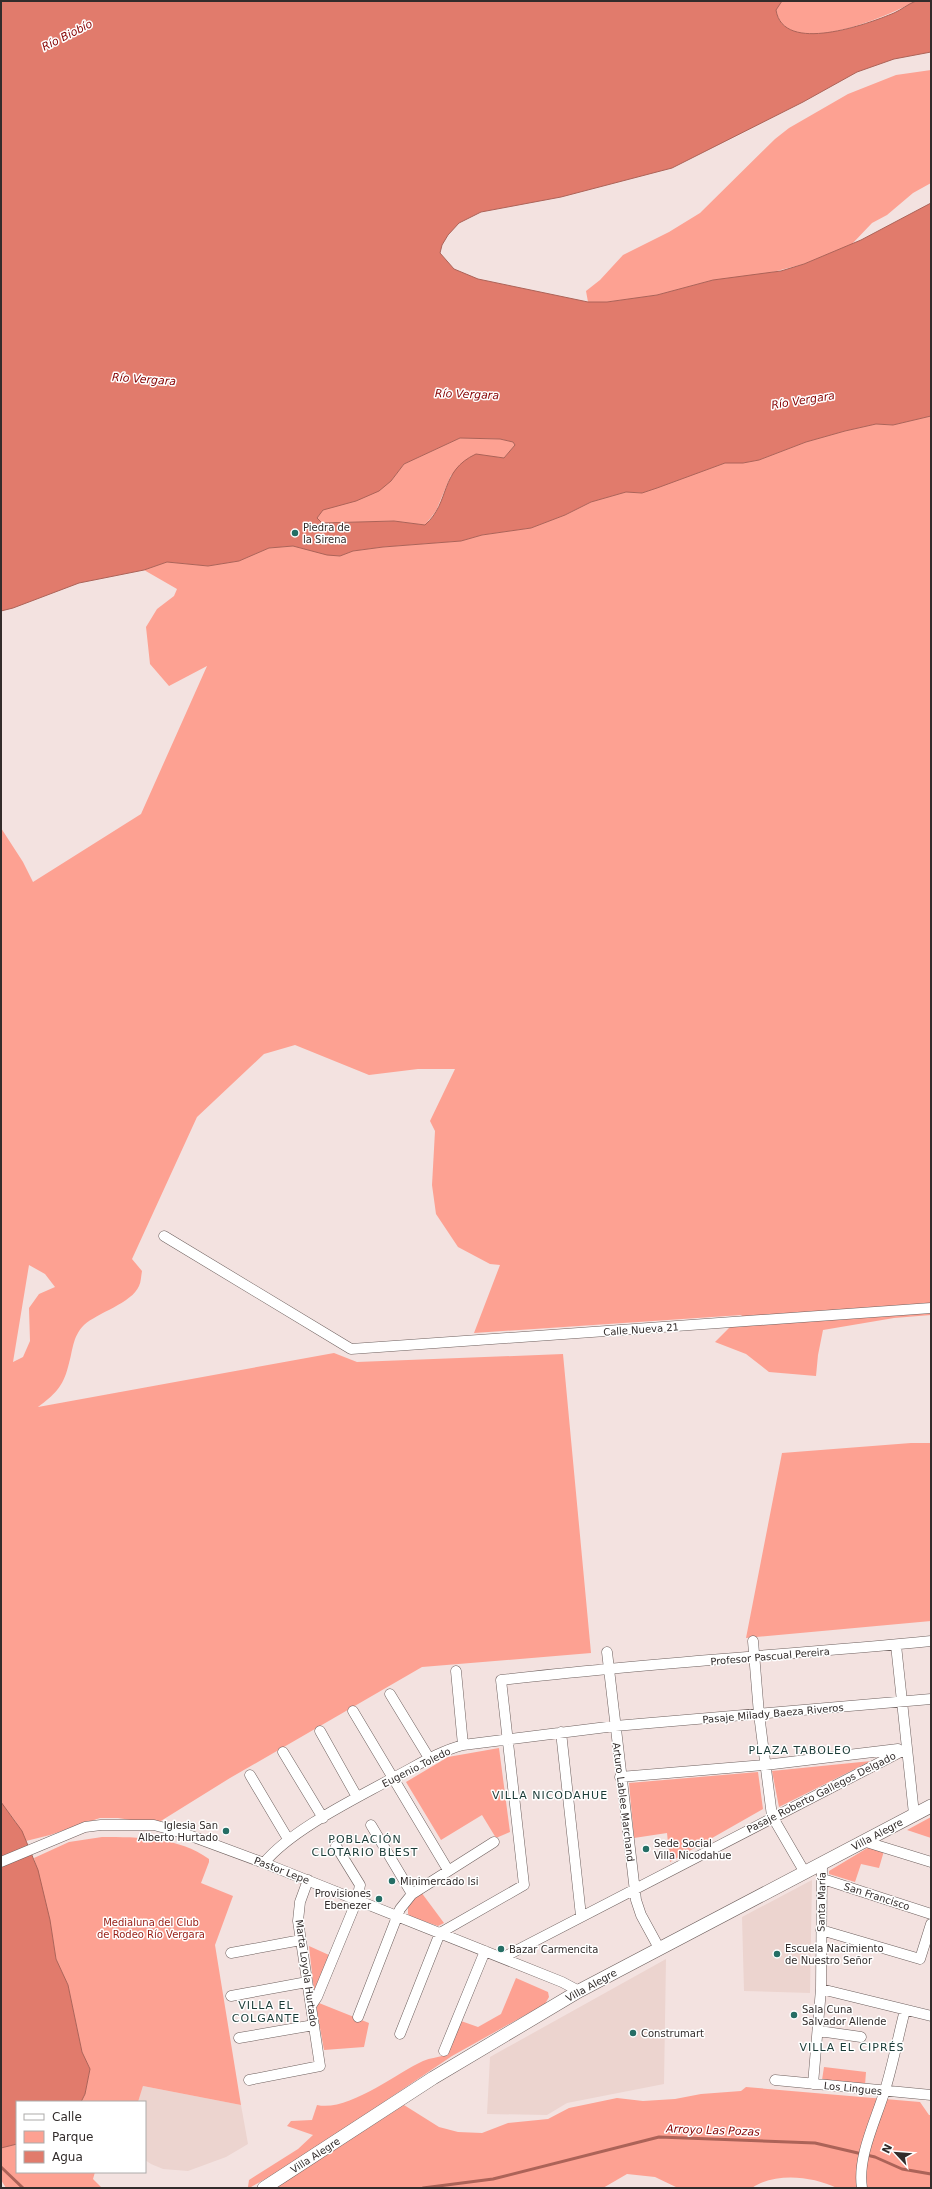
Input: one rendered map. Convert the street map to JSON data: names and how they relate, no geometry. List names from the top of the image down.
{
  "streets": {
    "main road": ["Villa Alegre"],
    "street": [
      "Calle Nueva 21",
      "Profesor Pascual Pereira",
      "Pasaje Milady Baeza Riveros",
      "Eugenio Toledo",
      "Pasaje Roberto Gallegos Delgado",
      "Arturo Lablee Marchand",
      "Pastor Lepe",
      "San Francisco",
      "Santa María",
      "Marta Loyola Hurtado",
      "Los Lingues"
    ]
  },
  "crossings": [
    ["Profesor Pascual Pereira", "Eugenio Toledo"],
    ["Profesor Pascual Pereira", "Arturo Lablee Marchand"],
    ["Pasaje Milady Baeza Riveros", "Eugenio Toledo"],
    ["Pasaje Milady Baeza Riveros", "Arturo Lablee Marchand"],
    ["Eugenio Toledo", "Arturo Lablee Marchand"],
    ["Eugenio Toledo", "Pastor Lepe"],
    ["Pasaje Roberto Gallegos Delgado", "Arturo Lablee Marchand"],
    ["Pasaje Roberto Gallegos Delgado", "Pastor Lepe"],
    ["Arturo Lablee Marchand", "Villa Alegre"],
    ["Villa Alegre", "Pastor Lepe"],
    ["Villa Alegre", "Santa María"],
    ["Pastor Lepe", "Marta Loyola Hurtado"],
    ["San Francisco", "Santa María"],
    ["Santa María", "Los Lingues"]
  ],
  "districts": [
    "PLAZA TABOLEO",
    "VILLA NICODAHUE",
    "POBLACIÓN CLOTARIO BLEST",
    "VILLA EL COLGANTE",
    "VILLA EL CIPRÉS"
  ],
  "water": ["Río Biobío", "Río Vergara", "Arroyo Las Pozas"],
  "parks": ["Medialuna del Club de Rodeo Río Vergara"],
  "places": [
    "Piedra de la Sirena",
    "Iglesia San Alberto Hurtado",
    "Sede Social Villa Nicodahue",
    "Minimercado Isi",
    "Provisiones Ebenezer",
    "Bazar Carmencita",
    "Escuela Nacimiento de Nuestro Señor",
    "Sala Cuna Salvador Allende",
    "Construmart"
  ],
  "legend": ["Calle", "Parque", "Agua"],
  "north": "top left"
}
